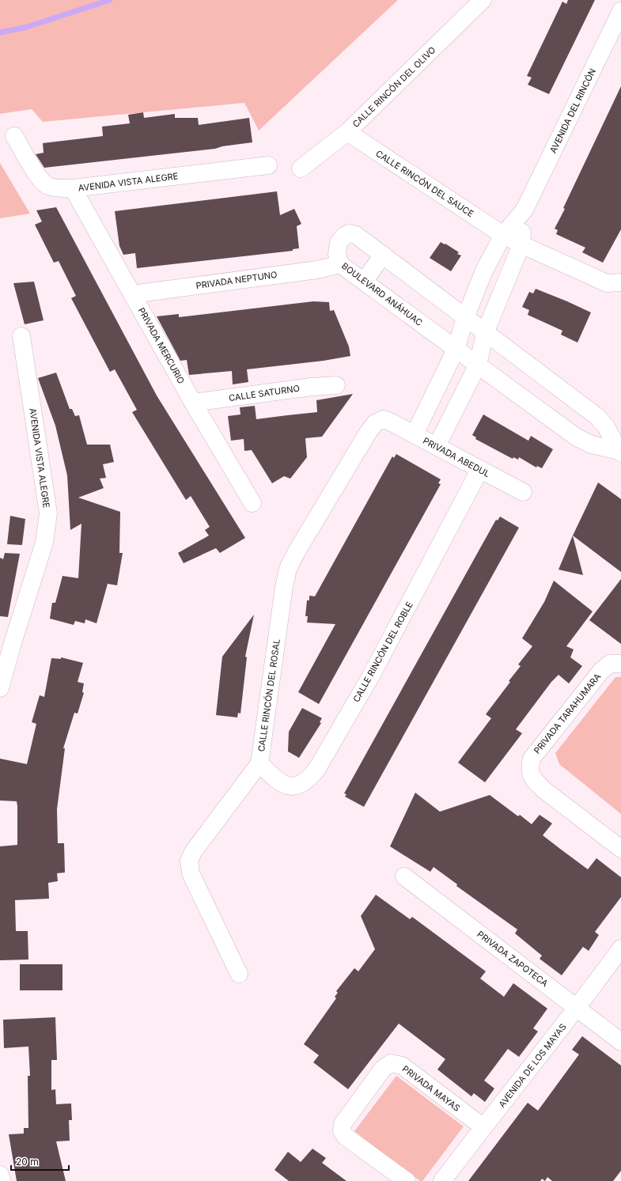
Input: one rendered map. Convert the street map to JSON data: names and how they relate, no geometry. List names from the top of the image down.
{
  "streets": {
    "street": [
      "CALLE RINCÓN DEL OLIVO",
      "AVENIDA DEL RINCÓN",
      "AVENIDA VISTA ALEGRE",
      "CALLE RINCÓN DEL SAUCE",
      "PRIVADA NEPTUNO",
      "BOULEVARD ANÁHUAC",
      "PRIVADA MERCURIO",
      "CALLE SATURNO",
      "PRIVADA ABEDUL",
      "CALLE RINCÓN DEL ROBLE",
      "CALLE RINCÓN DEL ROSAL",
      "PRIVADA TARAHUMARA",
      "PRIVADA ZAPOTECA",
      "AVENIDA DE LOS MAYAS",
      "PRIVADA MAYAS"
    ]
  },
  "crossings": [
    ["CALLE RINCÓN DEL OLIVO", "CALLE RINCÓN DEL SAUCE"],
    ["AVENIDA DEL RINCÓN", "CALLE RINCÓN DEL SAUCE"],
    ["AVENIDA DEL RINCÓN", "BOULEVARD ANÁHUAC"],
    ["AVENIDA DEL RINCÓN", "PRIVADA ABEDUL"],
    ["AVENIDA VISTA ALEGRE", "PRIVADA MERCURIO"],
    ["PRIVADA NEPTUNO", "BOULEVARD ANÁHUAC"],
    ["PRIVADA NEPTUNO", "PRIVADA MERCURIO"],
    ["PRIVADA MERCURIO", "CALLE SATURNO"],
    ["PRIVADA ABEDUL", "CALLE RINCÓN DEL ROBLE"],
    ["PRIVADA ABEDUL", "CALLE RINCÓN DEL ROSAL"],
    ["CALLE RINCÓN DEL ROBLE", "CALLE RINCÓN DEL ROSAL"],
    ["PRIVADA ZAPOTECA", "AVENIDA DE LOS MAYAS"],
    ["AVENIDA DE LOS MAYAS", "PRIVADA MAYAS"]
  ],
  "scale_bar": "20 m"
}
